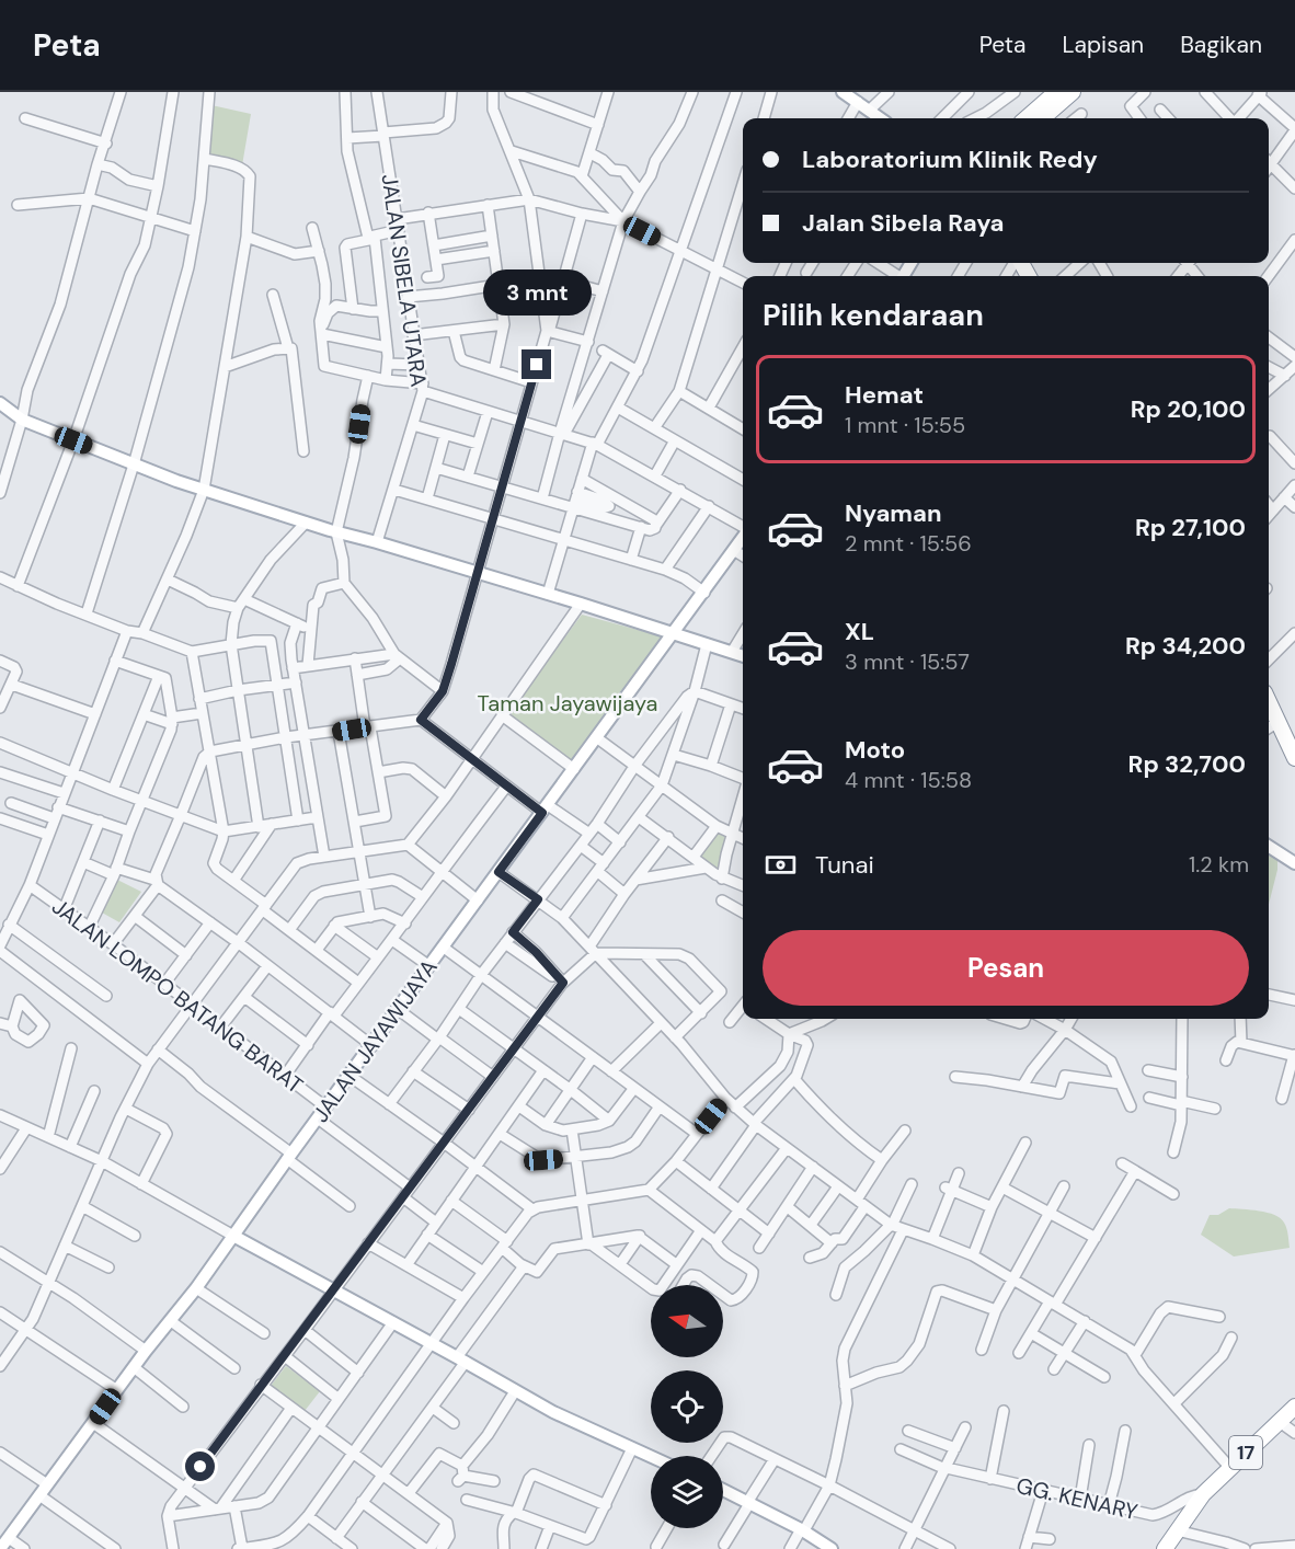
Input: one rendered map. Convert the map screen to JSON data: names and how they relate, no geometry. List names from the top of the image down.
{
  "streets": {
    "highway": ["17"],
    "main road": ["JALAN JAYAWIJAYA"],
    "street": ["JALAN SIBELA UTARA", "JALAN LOMPO BATANG BARAT", "GG. KENARY"]
  },
  "crossings": [
    ["JALAN LOMPO BATANG BARAT", "JALAN JAYAWIJAYA"],
    ["17", "GG. KENARY"]
  ],
  "parks": ["Taman Jayawijaya"],
  "north": "left",
  "page": {
    "header": "Peta",
    "nav": ["Peta", "Lapisan", "Bagikan"],
    "banner": ["Laboratorium Klinik Redy", "Jalan Sibela Raya"],
    "bubble": "3 mnt",
    "heading": "Pilih kendaraan",
    "list": [
      {
        "name": "Hemat",
        "note": "1 mnt · 15:55",
        "value": "Rp 20,100"
      },
      {
        "name": "Nyaman",
        "note": "2 mnt · 15:56",
        "value": "Rp 27,100"
      },
      {
        "name": "XL",
        "note": "3 mnt · 15:57",
        "value": "Rp 34,200"
      },
      {
        "name": "Moto",
        "note": "4 mnt · 15:58",
        "value": "Rp 32,700"
      }
    ],
    "pay": ["Tunai", "1.2 km"],
    "buttons": "Pesan"
  }
}
